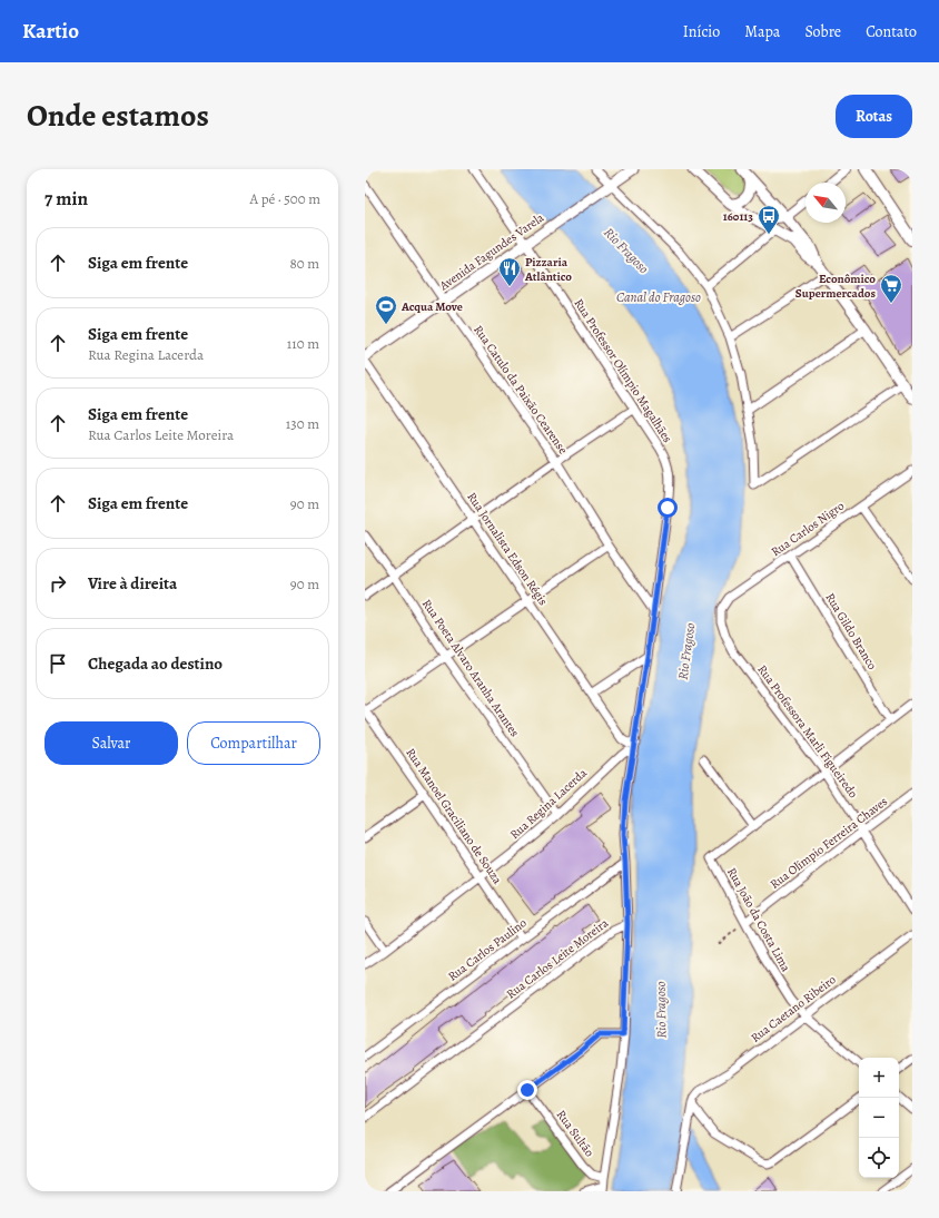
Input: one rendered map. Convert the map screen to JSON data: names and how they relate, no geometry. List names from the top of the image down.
{
  "streets": {
    "main road": ["Avenida Fagundes Varela"],
    "street": [
      "Rua Professor Olímpio Magalhães",
      "Rua Catulo da Paixão Cearense",
      "Rua Carlos Nigro",
      "Rua Jornalista Edson Régis",
      "Rua Gildo Branco",
      "Rua Poeta Alvaro Aranha Arantes",
      "Rua Professora Marli Figueiredo",
      "Rua Regina Lacerda",
      "Rua Manoel Graciliano de Souza",
      "Rua Olímpio Ferreira Chaves",
      "Rua João da Costa Lima",
      "Rua Carlos Paulino",
      "Rua Carlos Leite Moreira",
      "Rua Caetano Ribeiro",
      "Rua Sultão"
    ]
  },
  "crossings": [
    ["Avenida Fagundes Varela", "Rua Professor Olímpio Magalhães"],
    ["Avenida Fagundes Varela", "Rua Catulo da Paixão Cearense"],
    ["Rua Professor Olímpio Magalhães", "Rua Catulo da Paixão Cearense"],
    ["Rua Carlos Nigro", "Rua Gildo Branco"],
    ["Rua Carlos Nigro", "Rua Professora Marli Figueiredo"],
    ["Rua Poeta Alvaro Aranha Arantes", "Rua Regina Lacerda"],
    ["Rua Professora Marli Figueiredo", "Rua Olímpio Ferreira Chaves"],
    ["Rua Regina Lacerda", "Rua Manoel Graciliano de Souza"],
    ["Rua Regina Lacerda", "Rua Carlos Leite Moreira"],
    ["Rua Manoel Graciliano de Souza", "Rua Carlos Paulino"],
    ["Rua Olímpio Ferreira Chaves", "Rua João da Costa Lima"],
    ["Rua João da Costa Lima", "Rua Caetano Ribeiro"],
    ["Rua Carlos Paulino", "Rua Carlos Leite Moreira"]
  ],
  "water": ["Rio Fragoso", "Canal do Fragoso"],
  "places": {
    "bus stop": ["160113"],
    "restaurant": ["Pizzaria Atlântico"],
    "supermarket": ["Econômico Supermercados"],
    "sports": ["Acqua Move"]
  },
  "north": "top left",
  "page": {
    "header": "Kartio",
    "nav": [
      "Início",
      "Mapa",
      "Sobre",
      "Contato"
    ],
    "title": "Onde estamos",
    "buttons": [
      "Rotas",
      ["Salvar", "Compartilhar"]
    ],
    "heading": ["7 min", "A pé · 500 m"],
    "list": [
      ["Siga em frente", "80 m"],
      ["Siga em frente", "Rua Regina Lacerda", "110 m"],
      ["Siga em frente", "Rua Carlos Leite Moreira", "130 m"],
      ["Siga em frente", "90 m"],
      ["Vire à direita", "90 m"],
      "Chegada ao destino"
    ],
    "map_buttons": ["+", "−"]
  }
}
